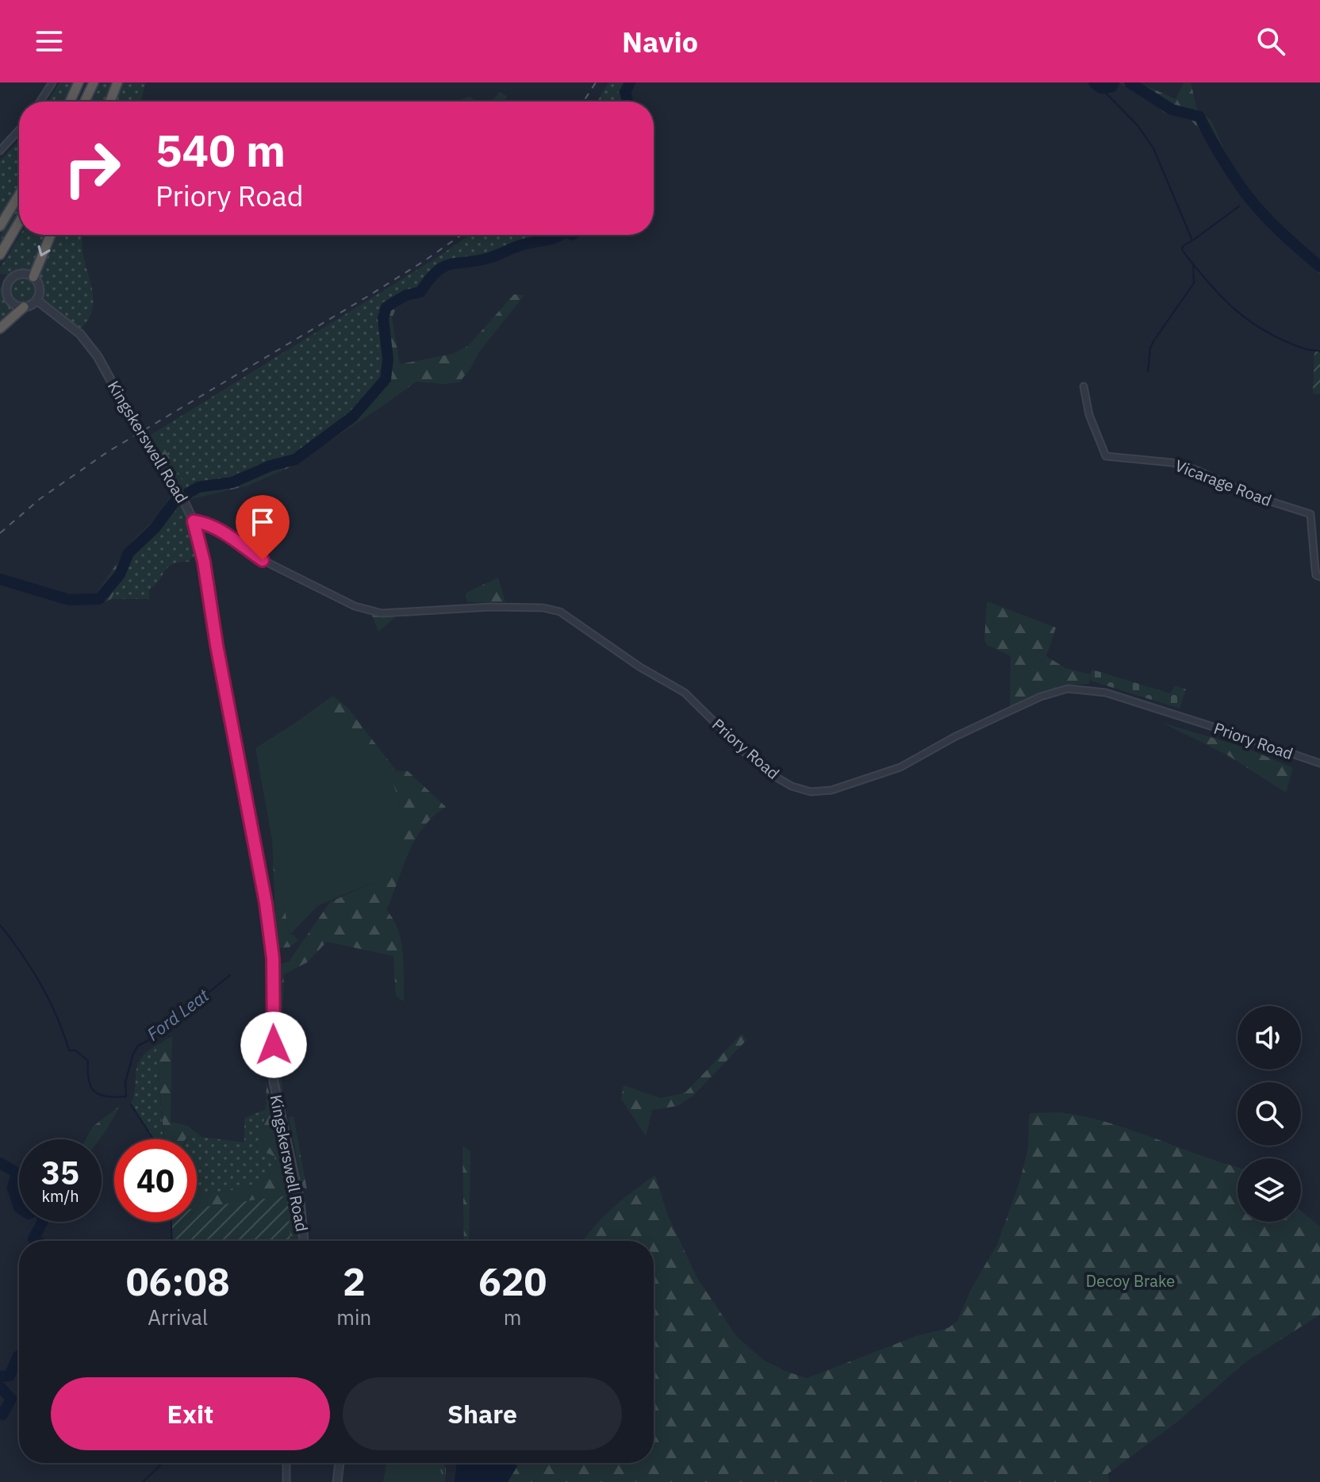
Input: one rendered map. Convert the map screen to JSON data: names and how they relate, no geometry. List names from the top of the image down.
{
  "streets": {
    "street": ["Kingskerswell Road", "Vicarage Road", "Priory Road"]
  },
  "crossings": [
    ["Kingskerswell Road", "Priory Road"]
  ],
  "water": ["Ford Leat"],
  "parks": ["Decoy Brake"],
  "page": {
    "header": "Navio",
    "turn": ["540 m", "Priory Road"],
    "speed": "35 km/h",
    "limit": "40",
    "eta": [
      "06:08",
      "Arrival",
      "2",
      "min",
      "620",
      "m"
    ],
    "buttons": ["Exit", "Share"]
  }
}
